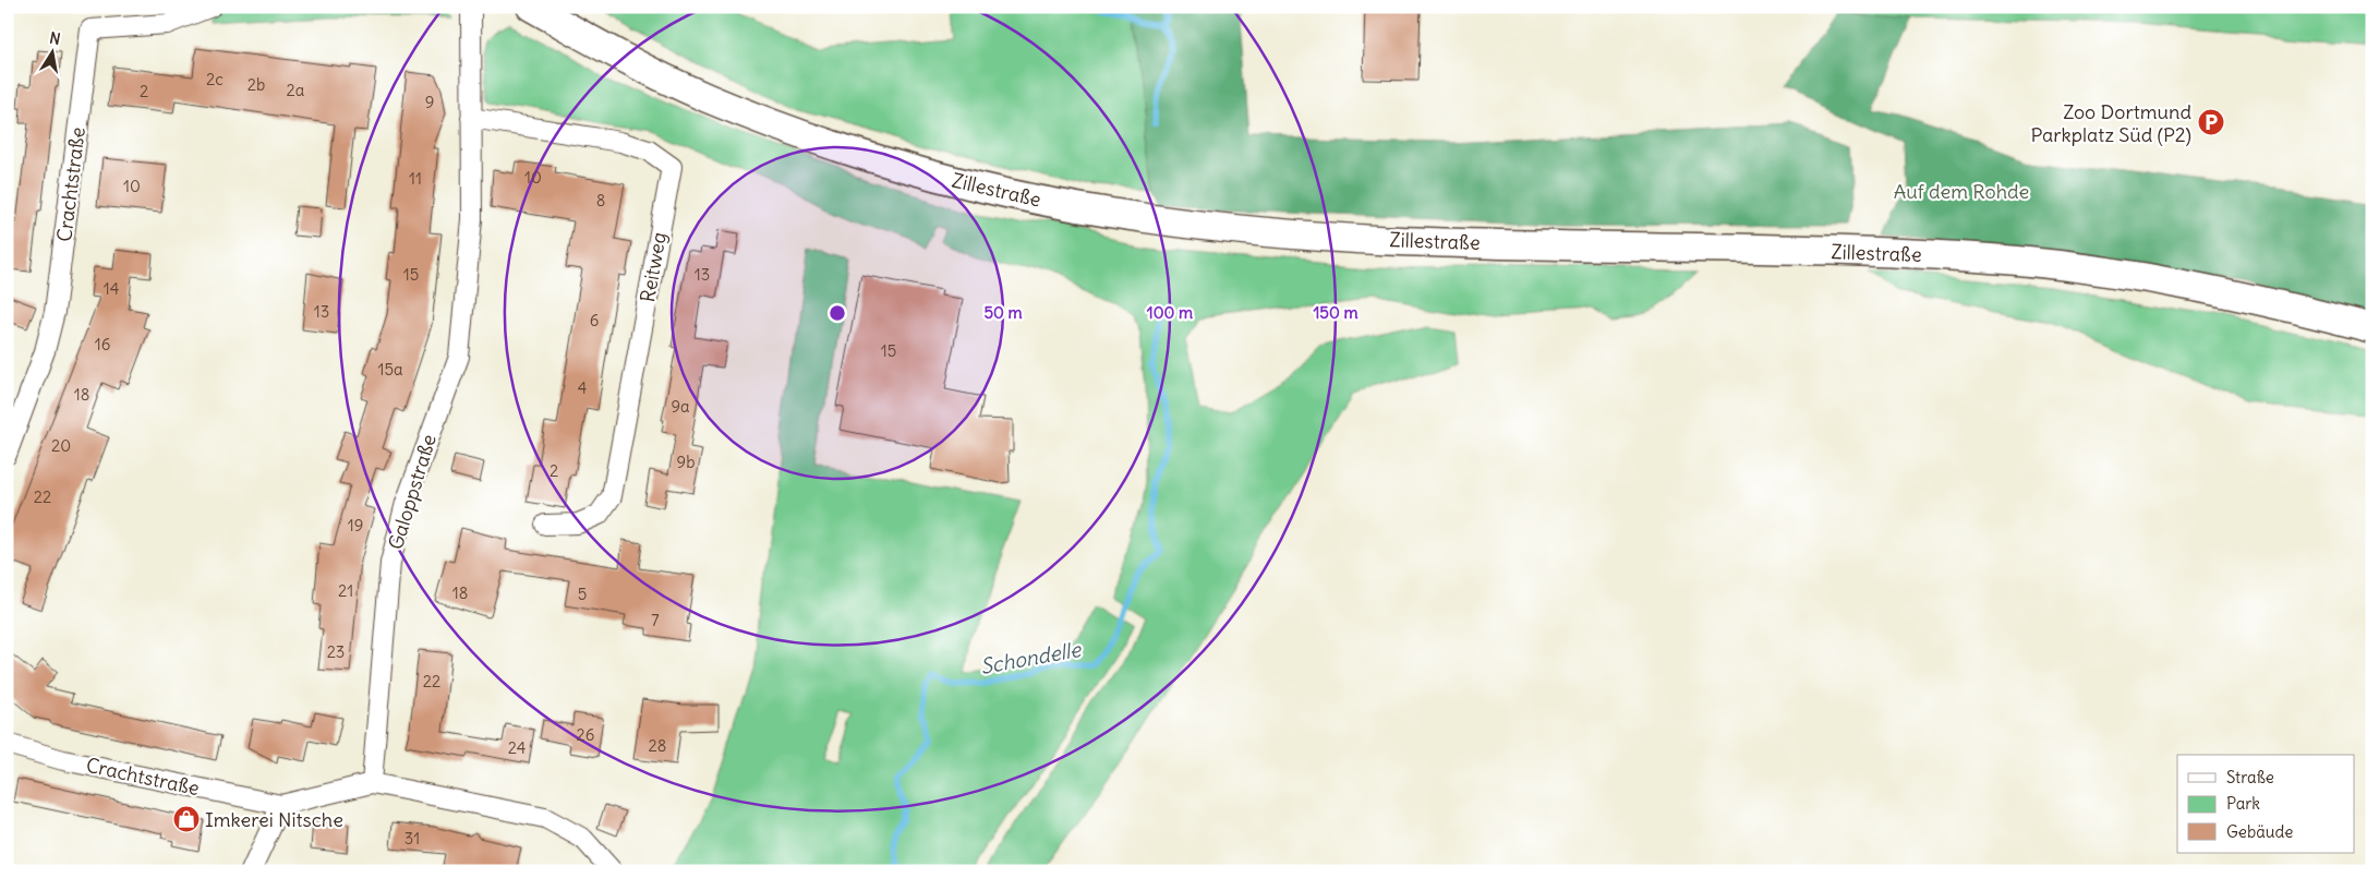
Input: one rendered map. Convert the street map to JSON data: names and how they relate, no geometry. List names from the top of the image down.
{
  "streets": {
    "main road": ["Zillestraße"],
    "street": ["Crachtstraße", "Reitweg", "Galoppstraße"]
  },
  "crossings": [
    ["Reitweg", "Galoppstraße"]
  ],
  "water": ["Schondelle"],
  "parks": ["Auf dem Rohde"],
  "places": {
    "parking": ["Zoo Dortmund Parkplatz Süd (P2)"],
    "shop": ["Imkerei Nitsche"]
  },
  "house_numbers": [
    "2c",
    "2b",
    "2a",
    "2",
    "9",
    "10",
    "11",
    "10",
    "8",
    "15",
    "13",
    "14",
    "13",
    "6",
    "16",
    "15",
    "15a",
    "4",
    "18",
    "9a",
    "20",
    "9b",
    "2",
    "22",
    "19",
    "21",
    "18",
    "5",
    "7",
    "23",
    "22",
    "26",
    "28",
    "24",
    "31"
  ],
  "legend": ["Straße", "Park", "Gebäude"],
  "north": "top",
  "rings": ["50 m", "100 m", "150 m"]
}
